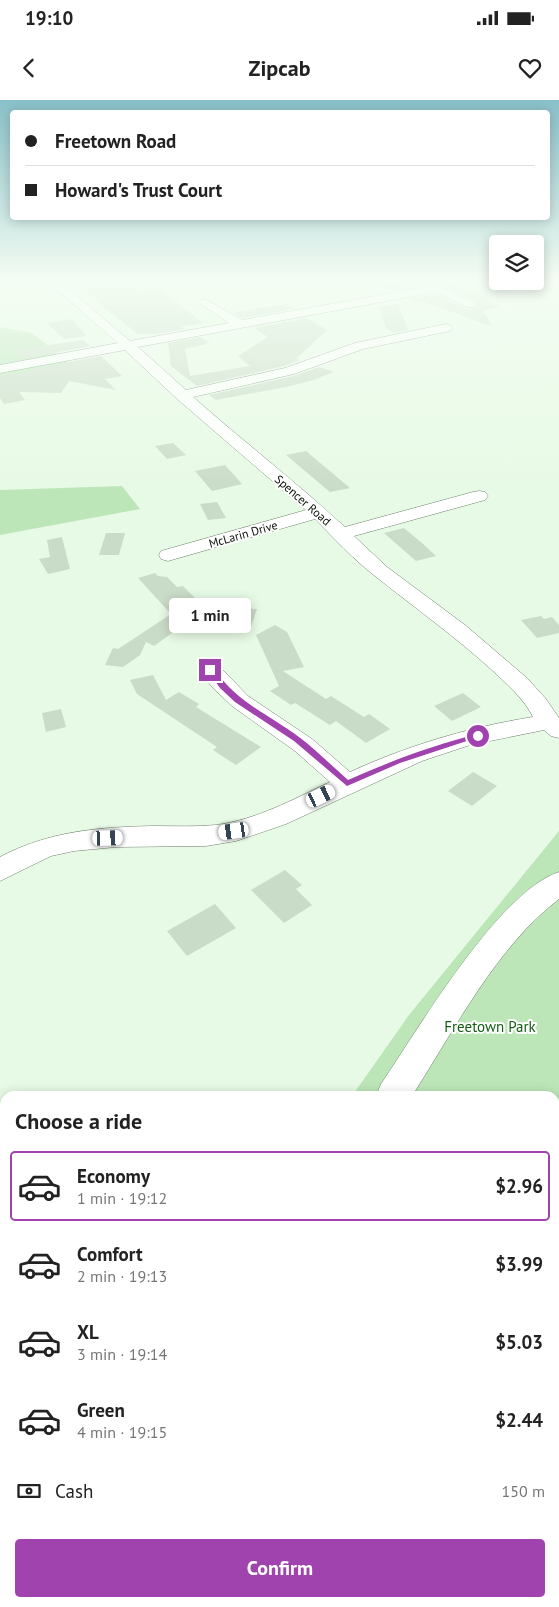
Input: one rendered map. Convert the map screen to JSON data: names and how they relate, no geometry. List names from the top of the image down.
{
  "streets": {
    "street": ["Spencer Road", "McLarin Drive"]
  },
  "crossings": [
    ["Spencer Road", "McLarin Drive"]
  ],
  "parks": ["Freetown Park"],
  "page": {
    "status": "19:10",
    "header": "Zipcab",
    "banner": ["Freetown Road", "Howard's Trust Court"],
    "bubble": "1 min",
    "heading": "Choose a ride",
    "list": [
      {
        "name": "Economy",
        "note": "1 min · 19:12",
        "value": "$2.96"
      },
      {
        "name": "Comfort",
        "note": "2 min · 19:13",
        "value": "$3.99"
      },
      {
        "name": "XL",
        "note": "3 min · 19:14",
        "value": "$5.03"
      },
      {
        "name": "Green",
        "note": "4 min · 19:15",
        "value": "$2.44"
      }
    ],
    "pay": ["Cash", "150 m"],
    "buttons": "Confirm"
  }
}
